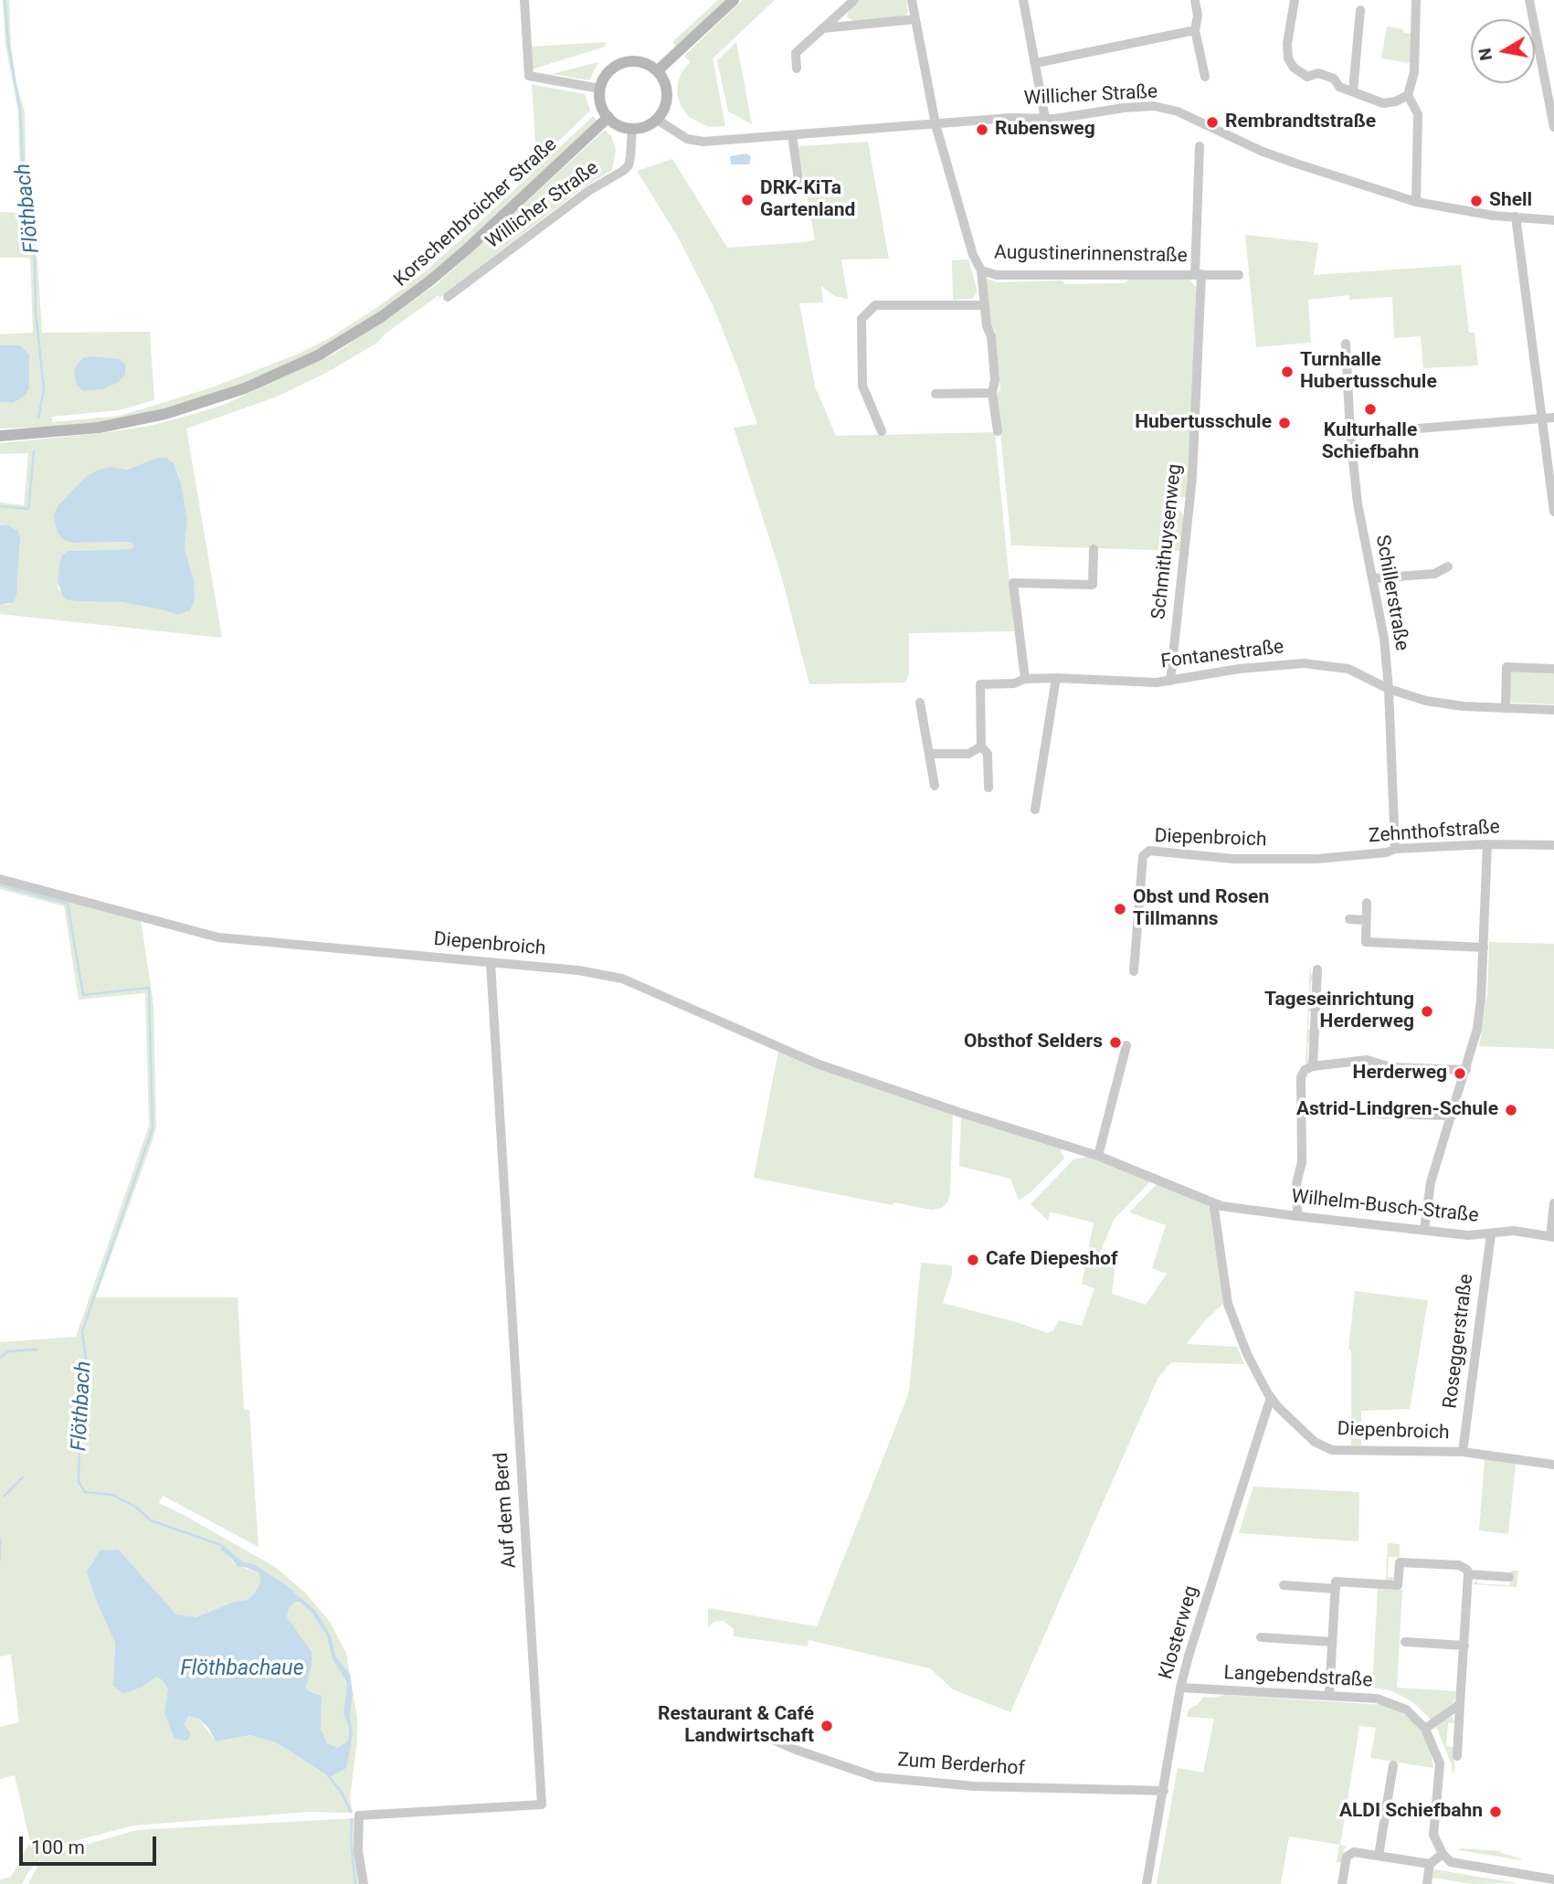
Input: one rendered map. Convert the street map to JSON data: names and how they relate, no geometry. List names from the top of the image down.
{
  "streets": {
    "main road": ["Korschenbroicher Straße"],
    "street": [
      "Willicher Straße",
      "Augustinerinnenstraße",
      "Schmithuysenweg",
      "Schillerstraße",
      "Fontanestraße",
      "Zehnthofstraße",
      "Diepenbroich",
      "Wilhelm-Busch-Straße",
      "Roseggerstraße",
      "Auf dem Berd",
      "Klosterweg",
      "Langebendstraße",
      "Zum Berderhof"
    ]
  },
  "crossings": [
    ["Willicher Straße", "Korschenbroicher Straße"],
    ["Willicher Straße", "Augustinerinnenstraße"],
    ["Augustinerinnenstraße", "Schmithuysenweg"],
    ["Schmithuysenweg", "Fontanestraße"],
    ["Schillerstraße", "Fontanestraße"],
    ["Schillerstraße", "Zehnthofstraße"],
    ["Zehnthofstraße", "Diepenbroich"],
    ["Diepenbroich", "Wilhelm-Busch-Straße"],
    ["Diepenbroich", "Roseggerstraße"],
    ["Diepenbroich", "Auf dem Berd"],
    ["Diepenbroich", "Klosterweg"],
    ["Wilhelm-Busch-Straße", "Roseggerstraße"],
    ["Klosterweg", "Langebendstraße"],
    ["Klosterweg", "Zum Berderhof"]
  ],
  "water": ["Flöthbach", "Flöthbachaue"],
  "places": [
    "Rembrandtstraße",
    "Rubensweg",
    "DRK-KiTa Gartenland",
    "Shell",
    "Turnhalle Hubertusschule",
    "Kulturhalle Schiefbahn",
    "Hubertusschule",
    "Obst und Rosen Tillmanns",
    "Tageseinrichtung Herderweg",
    "Obsthof Selders",
    "Herderweg",
    "Astrid-Lindgren-Schule",
    "Cafe Diepeshof",
    "Restaurant & Café Landwirtschaft",
    "ALDI Schiefbahn"
  ],
  "scale_bar": "100 m",
  "north": "left"
}
